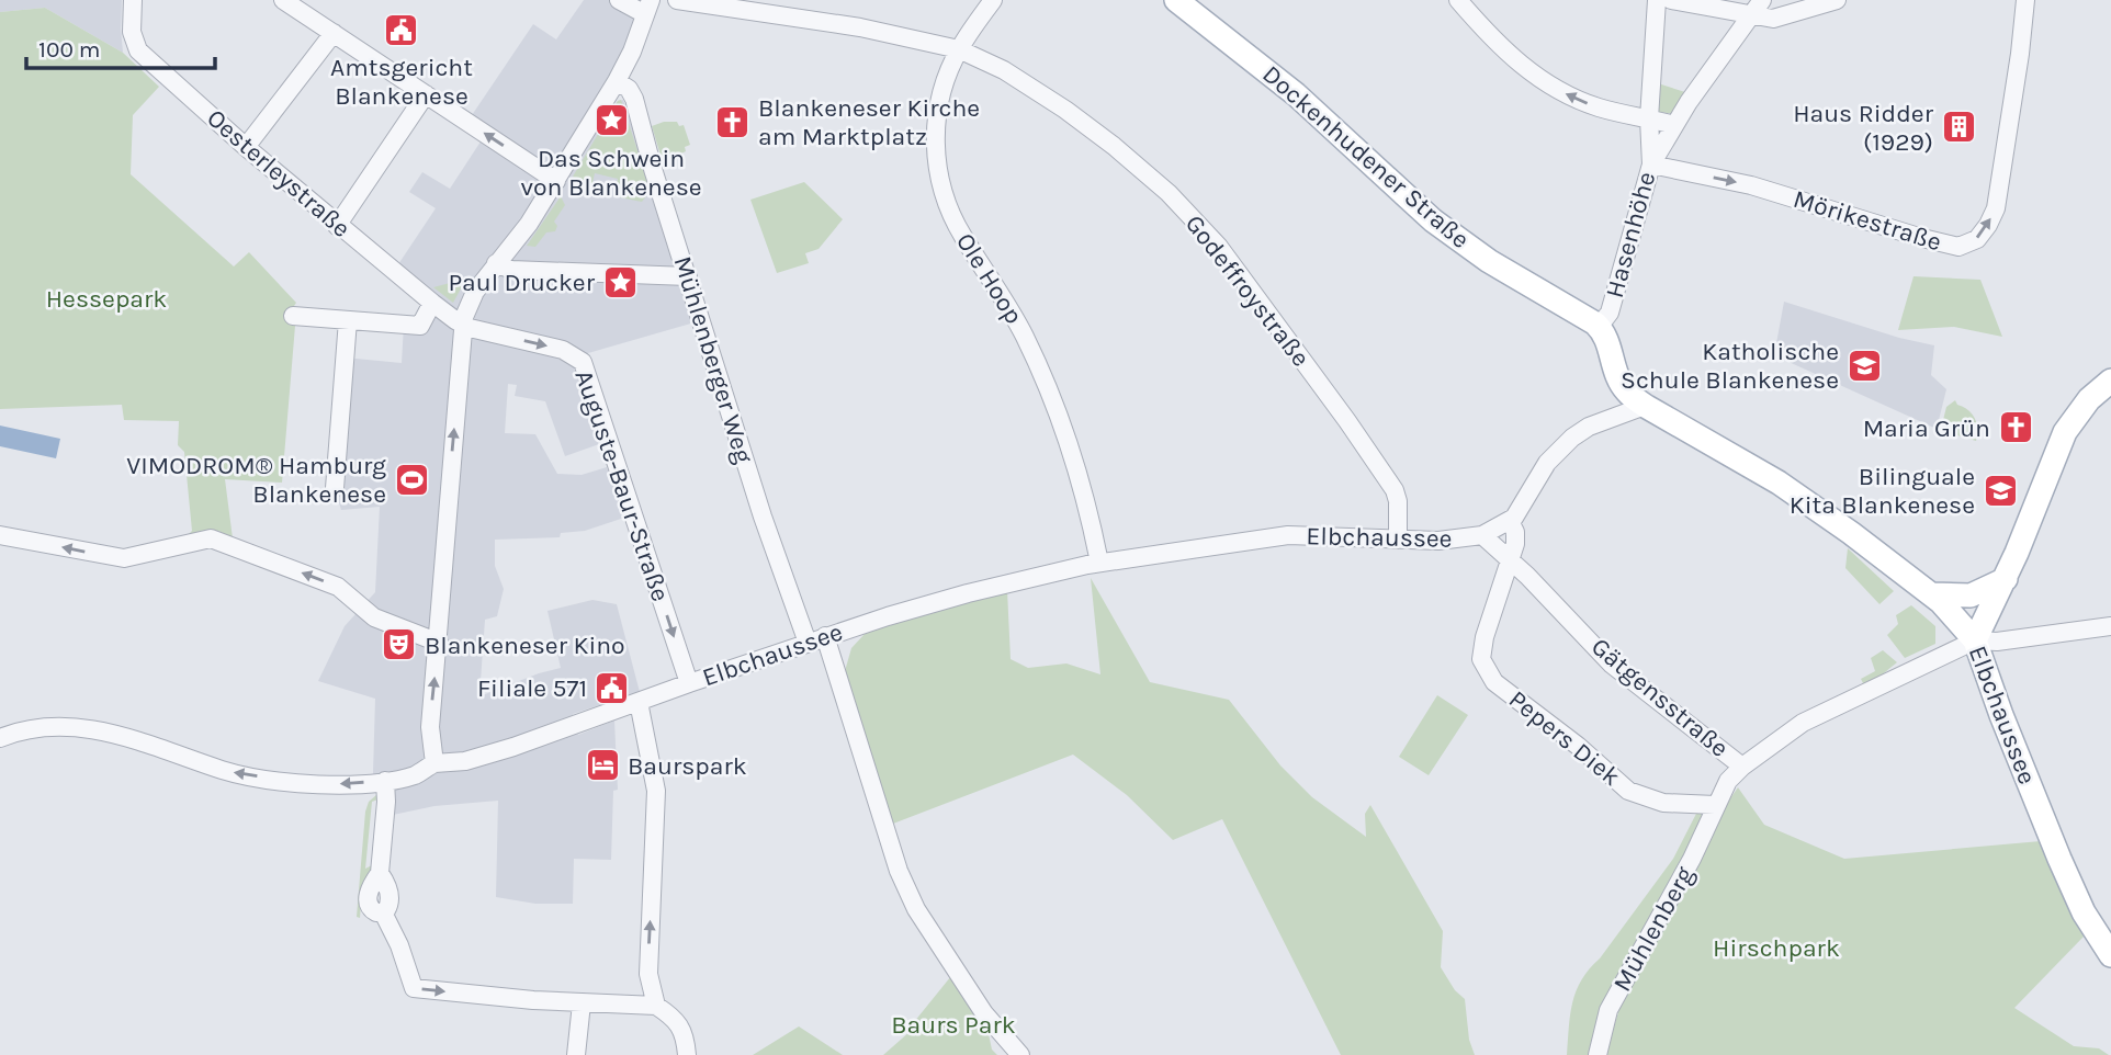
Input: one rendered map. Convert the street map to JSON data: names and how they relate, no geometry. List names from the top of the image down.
{
  "streets": {
    "main road": ["Dockenhudener Straße", "Elbchaussee"],
    "street": [
      "Oesterleystraße",
      "Mörikestraße",
      "Hasenhöhe",
      "Ole Hoop",
      "Godeffroystraße",
      "Mühlenberger Weg",
      "Auguste-Baur-Straße",
      "Gätgensstraße",
      "Pepers Diek",
      "Mühlenberg"
    ]
  },
  "crossings": [
    ["Dockenhudener Straße", "Hasenhöhe"],
    ["Oesterleystraße", "Auguste-Baur-Straße"],
    ["Mörikestraße", "Hasenhöhe"],
    ["Ole Hoop", "Godeffroystraße"],
    ["Ole Hoop", "Elbchaussee"],
    ["Godeffroystraße", "Elbchaussee"],
    ["Mühlenberger Weg", "Elbchaussee"],
    ["Auguste-Baur-Straße", "Elbchaussee"],
    ["Elbchaussee", "Gätgensstraße"],
    ["Gätgensstraße", "Pepers Diek"],
    ["Pepers Diek", "Mühlenberg"]
  ],
  "one_way": ["Auguste-Baur-Straße"],
  "parks": ["Hessepark", "Hirschpark", "Baurs Park"],
  "places": {
    "public building": ["Amtsgericht Blankenese", "Filiale 571"],
    "place": ["Das Schwein von Blankenese", "Paul Drucker"],
    "church": ["Blankeneser Kirche am Marktplatz", "Maria Grün"],
    "building": ["Haus Ridder (1929)"],
    "school or university": ["Katholische Schule Blankenese", "Bilinguale Kita Blankenese"],
    "sports": ["VIMODROM® Hamburg Blankenese"],
    "theatre": ["Blankeneser Kino"],
    "hotel": ["Baurspark"]
  },
  "scale_bar": "100 m"
}
